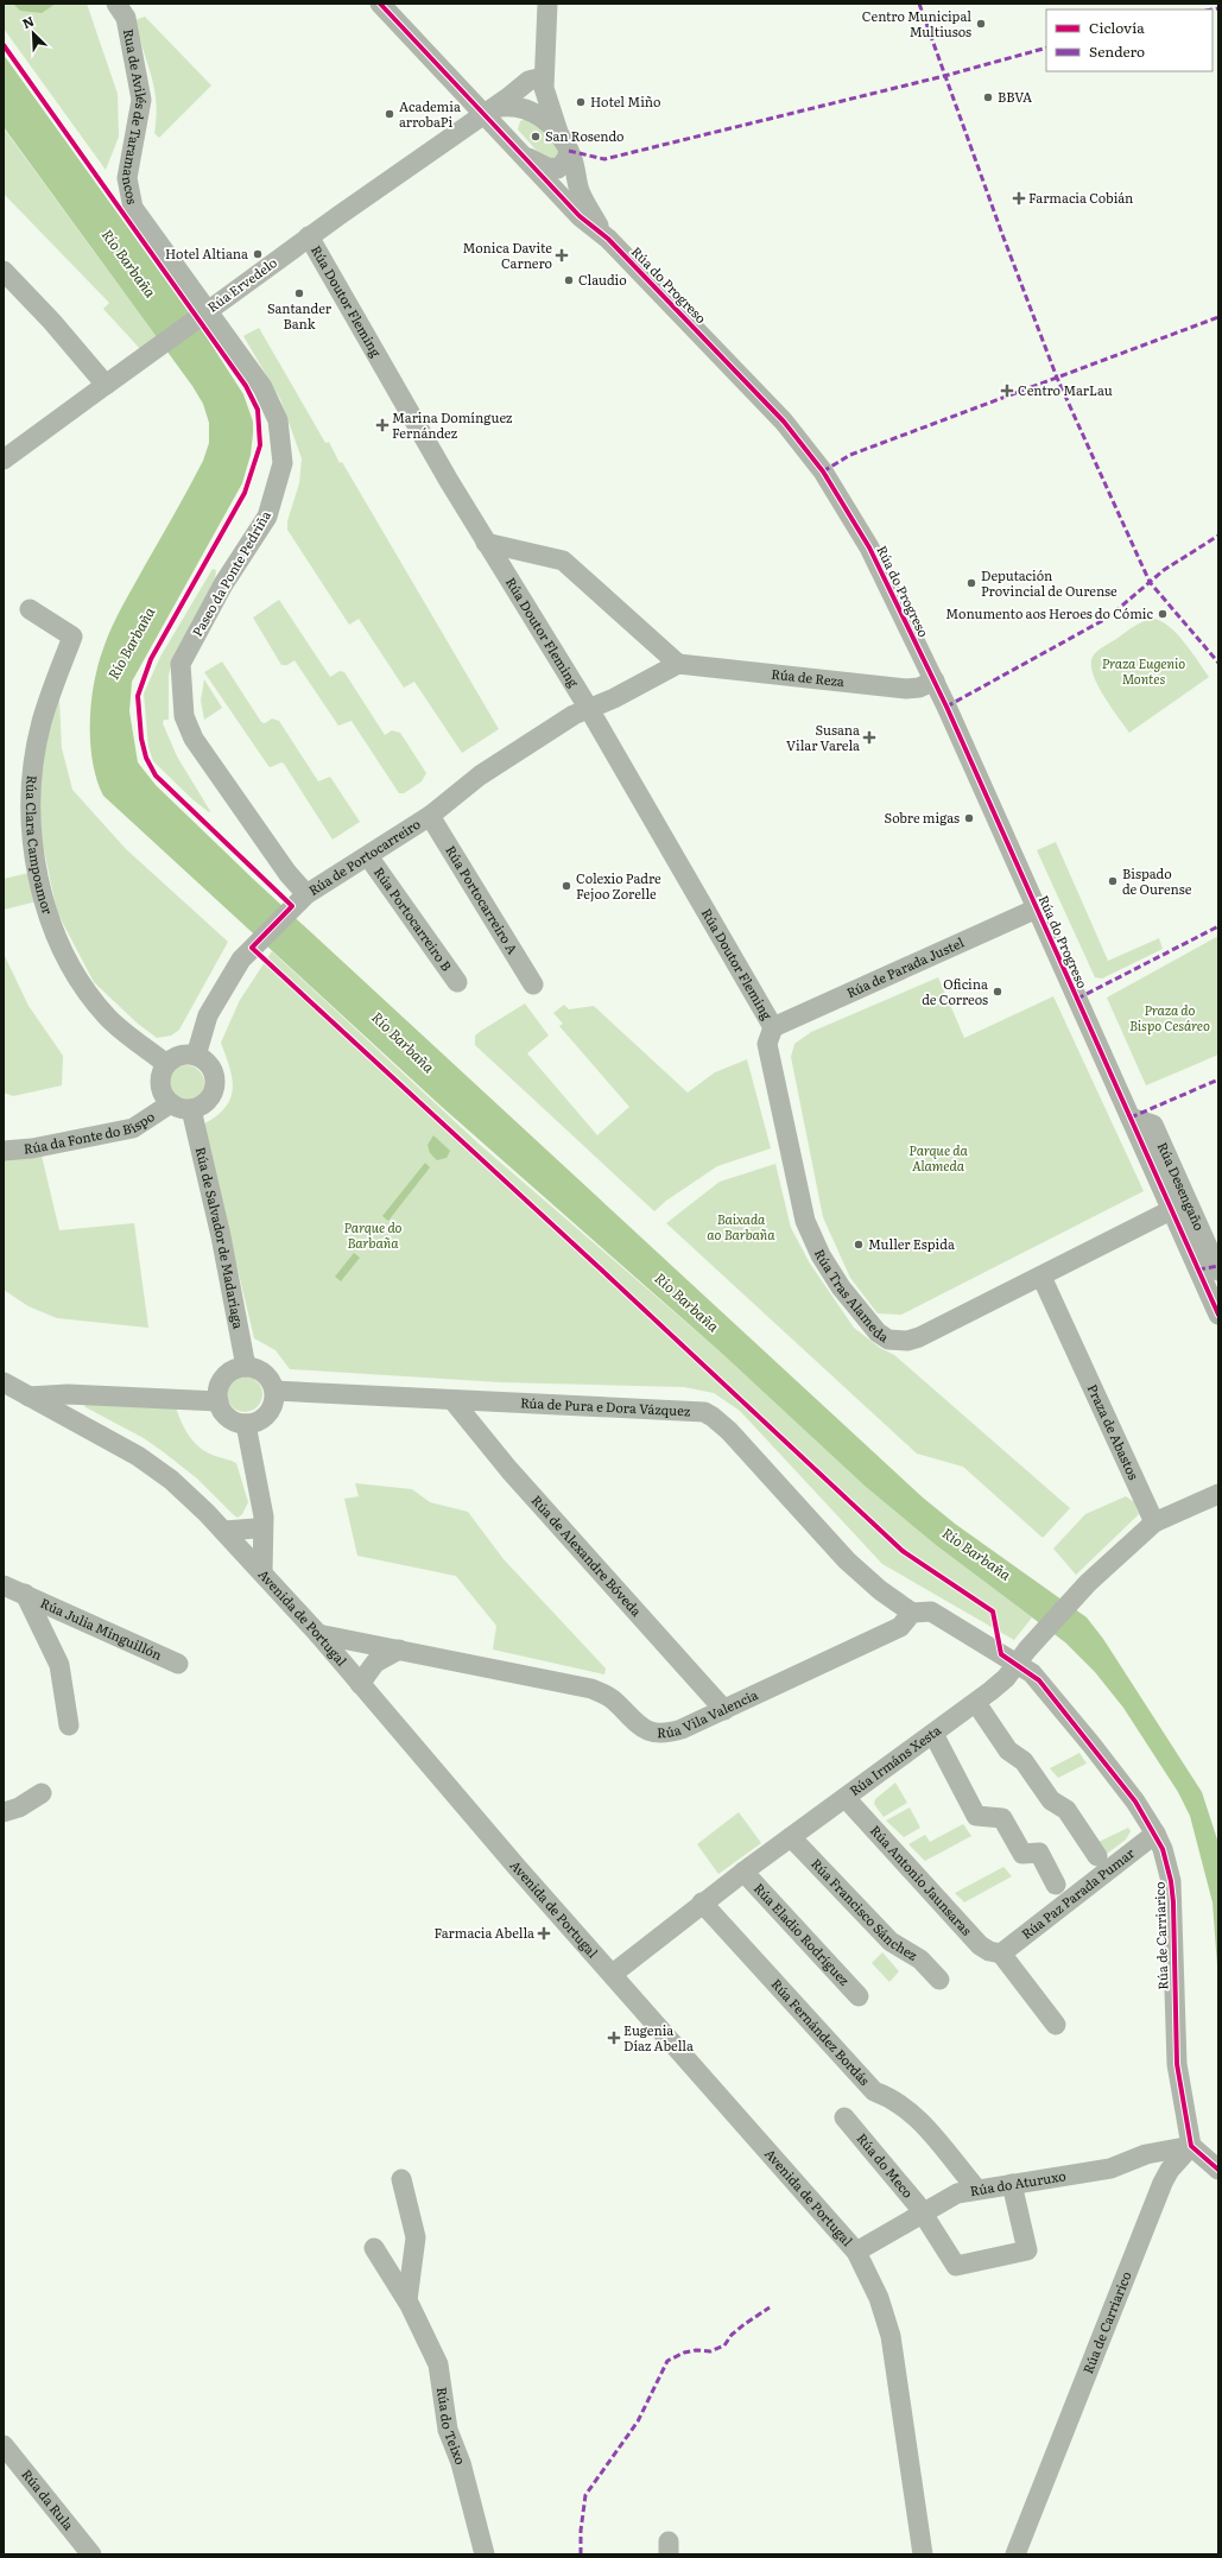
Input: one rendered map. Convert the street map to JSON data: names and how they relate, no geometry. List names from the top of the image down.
{
  "streets": {
    "street": [
      "Rua de Avilés de Taramancos",
      "Rúa Ervedelo",
      "Rúa do Progreso",
      "Rúa Doutor Fleming",
      "Paseo da Ponte Pedriña",
      "Rúa de Reza",
      "Rúa Clara Campoamor",
      "Rúa de Portocarreiro",
      "Rúa Portocarreiro A",
      "Rúa Portocarreiro B",
      "Rúa de Parada Justel",
      "Rúa da Fonte do Bispo",
      "Rúa Desengaño",
      "Rúa de Salvador de Madariaga",
      "Rúa Tras Alameda",
      "Rúa de Pura e Dora Vázquez",
      "Praza de Abastos",
      "Rúa de Alexandre Bóveda",
      "Avenida de Portugal",
      "Rúa Julia Minguillón",
      "Rúa Vila Valencia",
      "Rúa Irmáns Xesta",
      "Rúa Antonio Jaunsaras",
      "Rúa Paz Parada Pumar",
      "Rúa Francisco Sánchez",
      "Rúa Eladio Rodríguez",
      "Rúa de Carriarico",
      "Rúa Fernández Bordás",
      "Rúa do Meco",
      "Rúa do Aturuxo",
      "Rúa do Teixo",
      "Rúa da Rula"
    ]
  },
  "crossings": [
    ["Rua de Avilés de Taramancos", "Rúa Ervedelo"],
    ["Rua de Avilés de Taramancos", "Paseo da Ponte Pedriña"],
    ["Rúa Ervedelo", "Rúa do Progreso"],
    ["Rúa Ervedelo", "Rúa Doutor Fleming"],
    ["Rúa Ervedelo", "Paseo da Ponte Pedriña"],
    ["Rúa do Progreso", "Rúa de Reza"],
    ["Rúa do Progreso", "Rúa de Parada Justel"],
    ["Rúa do Progreso", "Rúa Desengaño"],
    ["Rúa do Progreso", "Rúa Tras Alameda"],
    ["Rúa Doutor Fleming", "Rúa de Portocarreiro"],
    ["Rúa Doutor Fleming", "Rúa de Parada Justel"],
    ["Rúa Doutor Fleming", "Rúa Tras Alameda"],
    ["Paseo da Ponte Pedriña", "Rúa de Portocarreiro"],
    ["Rúa Clara Campoamor", "Rúa de Portocarreiro"],
    ["Rúa Clara Campoamor", "Rúa da Fonte do Bispo"],
    ["Rúa Clara Campoamor", "Rúa de Salvador de Madariaga"],
    ["Rúa de Portocarreiro", "Rúa Portocarreiro A"],
    ["Rúa de Portocarreiro", "Rúa Portocarreiro B"],
    ["Rúa de Portocarreiro", "Rúa da Fonte do Bispo"],
    ["Rúa de Portocarreiro", "Rúa de Salvador de Madariaga"],
    ["Rúa de Parada Justel", "Rúa Tras Alameda"],
    ["Rúa da Fonte do Bispo", "Rúa de Salvador de Madariaga"],
    ["Rúa de Salvador de Madariaga", "Rúa de Pura e Dora Vázquez"],
    ["Rúa Tras Alameda", "Praza de Abastos"],
    ["Rúa de Pura e Dora Vázquez", "Rúa de Alexandre Bóveda"],
    ["Rúa de Pura e Dora Vázquez", "Rúa Vila Valencia"],
    ["Praza de Abastos", "Rúa Irmáns Xesta"],
    ["Rúa de Alexandre Bóveda", "Rúa Vila Valencia"],
    ["Avenida de Portugal", "Rúa Vila Valencia"],
    ["Avenida de Portugal", "Rúa Irmáns Xesta"],
    ["Avenida de Portugal", "Rúa do Aturuxo"],
    ["Rúa Irmáns Xesta", "Rúa Antonio Jaunsaras"],
    ["Rúa Irmáns Xesta", "Rúa Francisco Sánchez"],
    ["Rúa Irmáns Xesta", "Rúa Eladio Rodríguez"],
    ["Rúa Irmáns Xesta", "Rúa de Carriarico"],
    ["Rúa Irmáns Xesta", "Rúa Fernández Bordás"],
    ["Rúa Antonio Jaunsaras", "Rúa Paz Parada Pumar"],
    ["Rúa Paz Parada Pumar", "Rúa de Carriarico"],
    ["Rúa de Carriarico", "Rúa do Aturuxo"],
    ["Rúa Fernández Bordás", "Rúa do Aturuxo"],
    ["Rúa do Meco", "Rúa do Aturuxo"]
  ],
  "water": ["Río Barbaña"],
  "parks": [
    "Praza Eugenio Montes",
    "Praza do Bispo Cesáreo",
    "Parque da Alameda",
    "Baixada ao Barbaña",
    "Parque do Barbaña"
  ],
  "places": {
    "other": [
      "Centro Municipal Multiusos",
      "BBVA",
      "Hotel Miño",
      "Academia arrobaPi",
      "San Rosendo",
      "Hotel Altiana",
      "Claudio",
      "Santander Bank",
      "Deputación Provincial de Ourense",
      "Monumento aos Heroes do Cómic",
      "Sobre migas",
      "Bispado de Ourense",
      "Colexio Padre Fejoo Zorelle",
      "Oficina de Correos",
      "Muller Espida"
    ],
    "health": [
      "Farmacia Cobián",
      "Monica Davite Carnero",
      "Centro MarLau",
      "Marina Domínguez Fernández",
      "Susana Vilar Varela",
      "Farmacia Abella",
      "Eugenia Díaz Abella"
    ]
  },
  "legend": ["Ciclovía", "Sendero"],
  "north": "top left"
}
